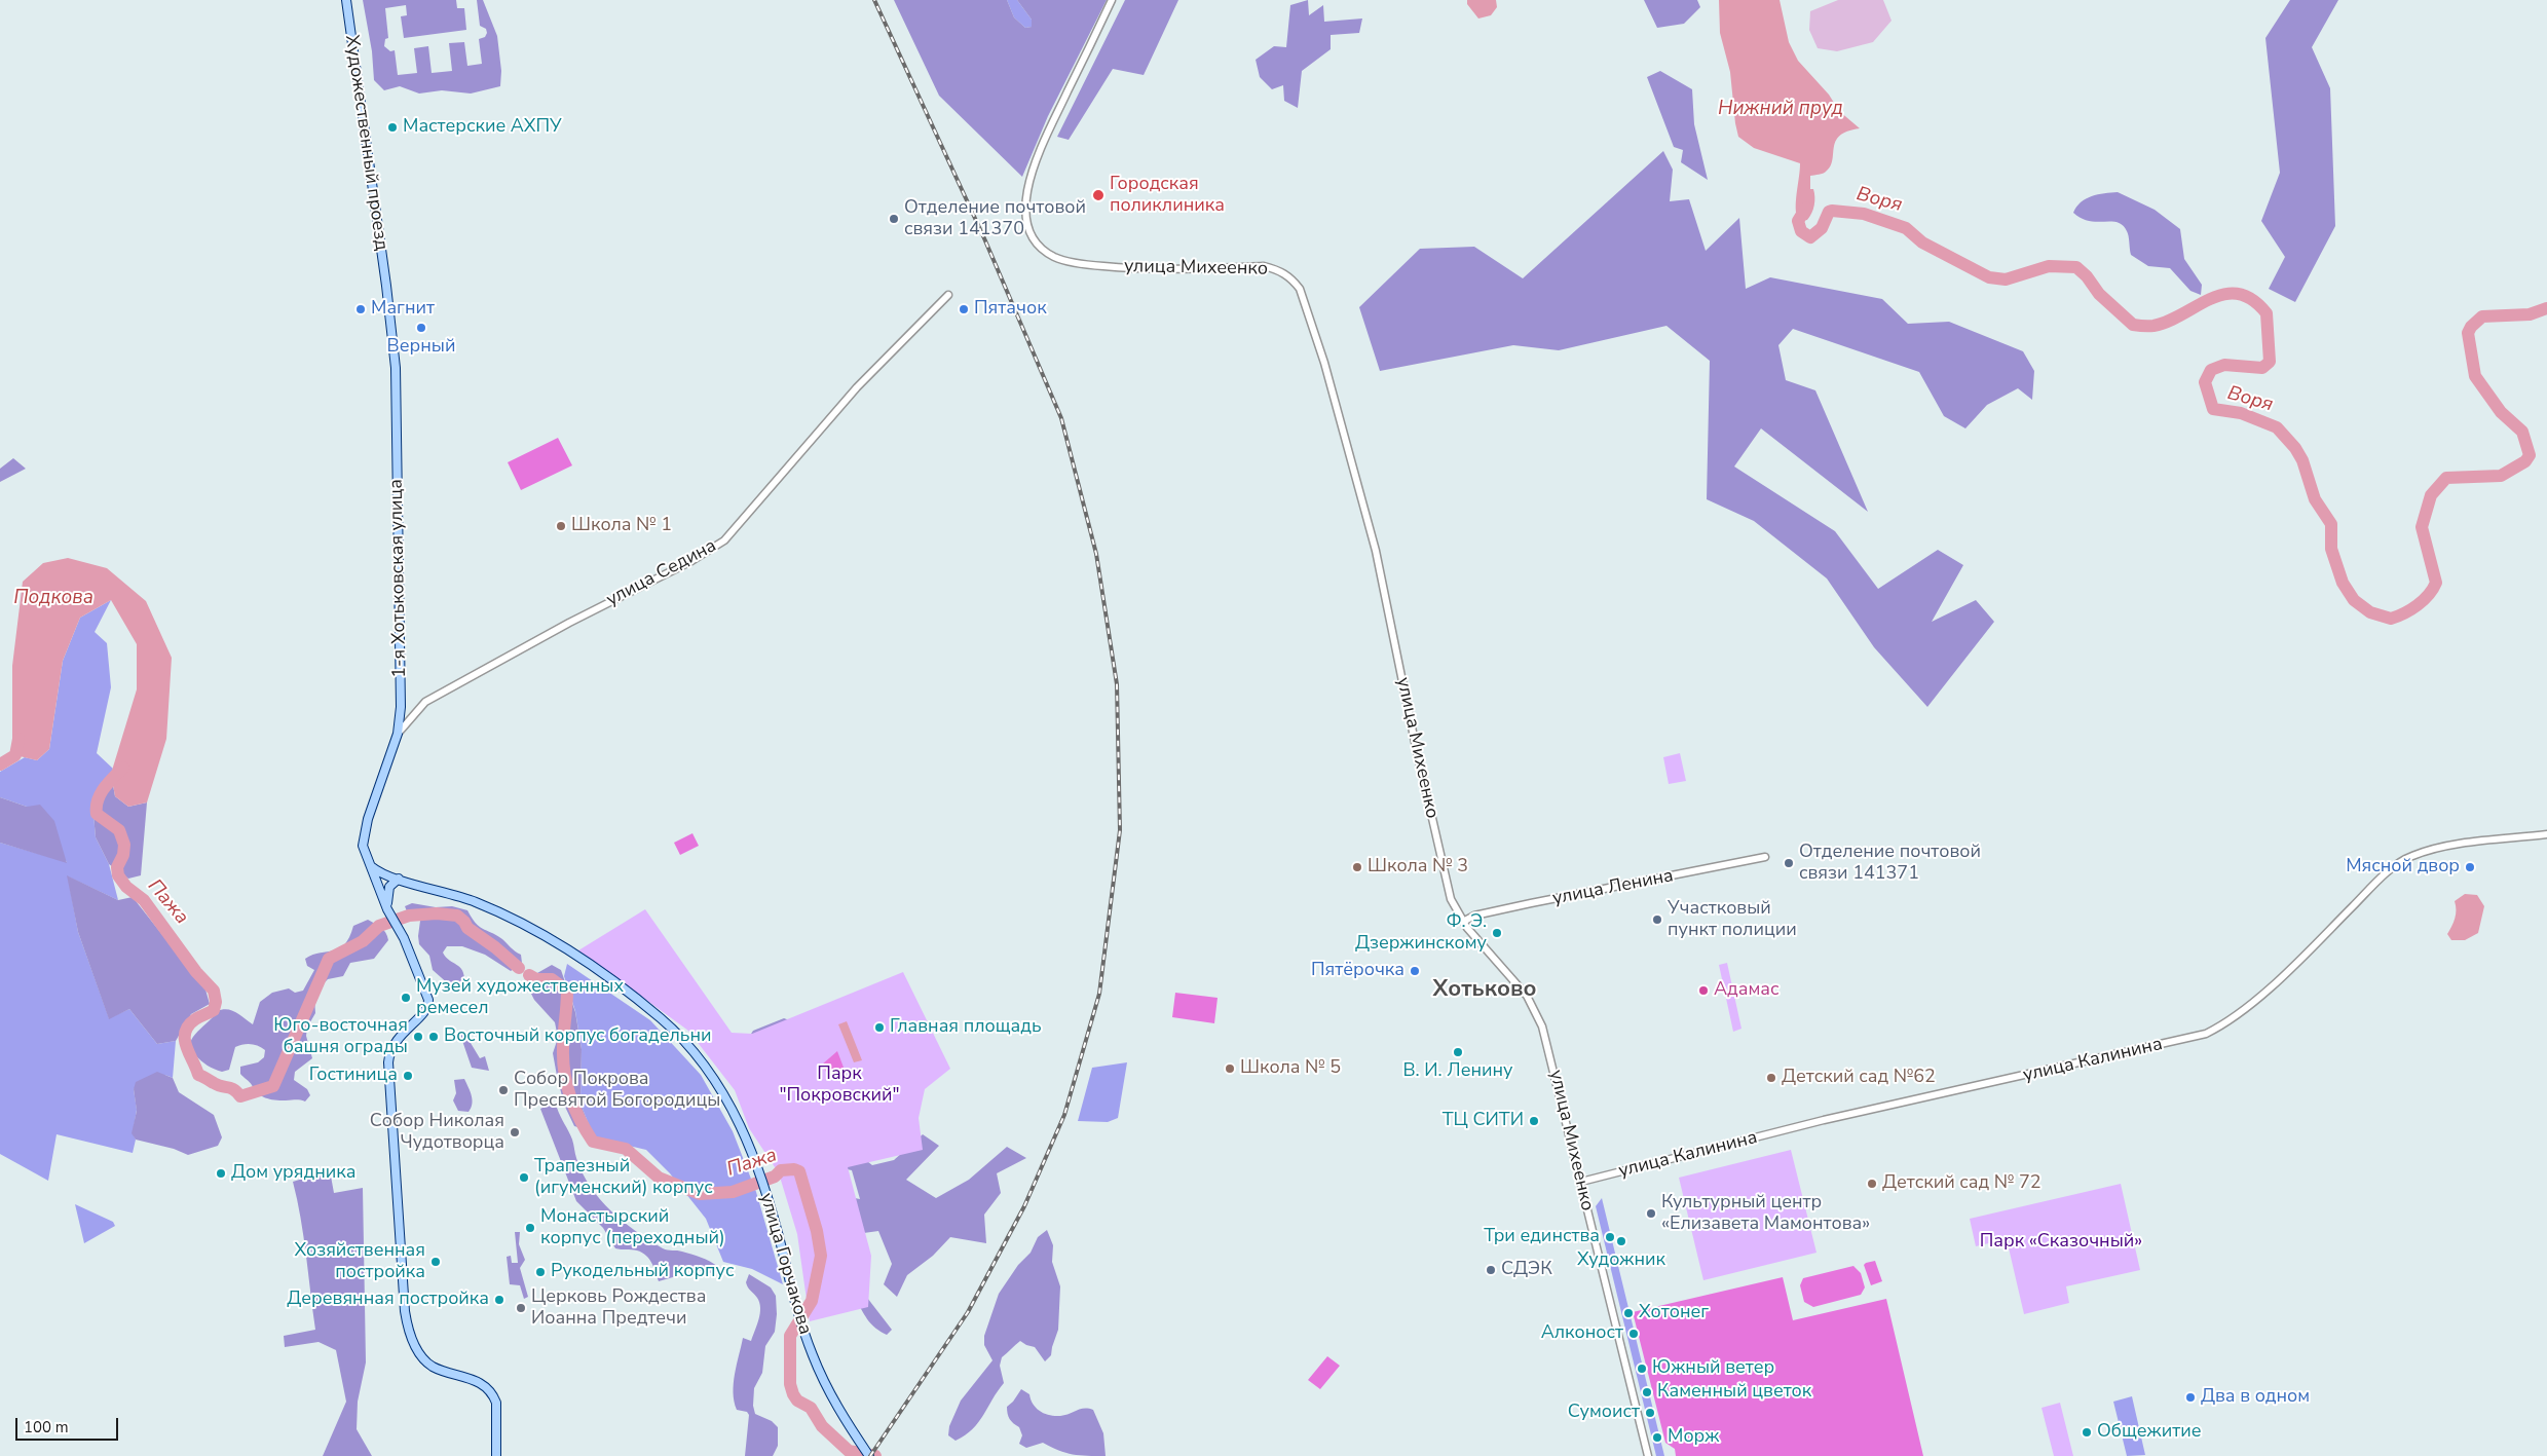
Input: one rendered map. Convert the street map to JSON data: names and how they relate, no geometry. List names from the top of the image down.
{
  "streets": {
    "main road": ["Художественный проезд", "1-я Хотьковская улица", "улица Горчакова"],
    "street": [
      "улица Михеенко",
      "улица Седина",
      "улица Ленина",
      "улица Калинина"
    ]
  },
  "crossings": [
    ["Художественный проезд", "1-я Хотьковская улица"],
    ["улица Михеенко", "улица Ленина"],
    ["улица Михеенко", "улица Калинина"],
    ["улица Седина", "1-я Хотьковская улица"],
    ["1-я Хотьковская улица", "улица Горчакова"]
  ],
  "districts": ["Хотьково"],
  "water": [
    "Нижний пруд",
    "Воря",
    "Подкова",
    "Пажа"
  ],
  "parks": ["Парк \"Покровский\"", "Парк «Сказочный»"],
  "places": [
    "Мастерские АХПУ",
    "Городская поликлиника",
    "Отделение почтовой связи 141370",
    "Магнит",
    "Пятачок",
    "Верный",
    "Школа № 1",
    "Отделение почтовой связи 141371",
    "Школа № 3",
    "Мясной двор",
    "Участковый пункт полиции",
    "Ф. Э. Дзержинскому",
    "Пятёрочка",
    "Адамас",
    "Музей художественных ремесел",
    "Главная площадь",
    "Юго-восточная башня ограды",
    "Восточный корпус богадельни",
    "В. И. Ленину",
    "Школа № 5",
    "Гостиница",
    "Детский сад №62",
    "Собор Покрова Пресвятой Богородицы",
    "ТЦ СИТИ",
    "Собор Николая Чудотворца",
    "Дом урядника",
    "Трапезный (игуменский) корпус",
    "Детский сад № 72",
    "Культурный центр «Елизавета Мамонтова»",
    "Монастырский корпус (переходный)",
    "Три единства",
    "Художник",
    "Хозяйственная постройка",
    "СДЭК",
    "Рукодельный корпус",
    "Деревянная постройка",
    "Церковь Рождества Иоанна Предтечи",
    "Хотонег",
    "Алконост",
    "Южный ветер",
    "Каменный цветок",
    "Два в одном",
    "Сумоист",
    "Общежитие",
    "Морж"
  ],
  "scale_bar": "100 m"
}
